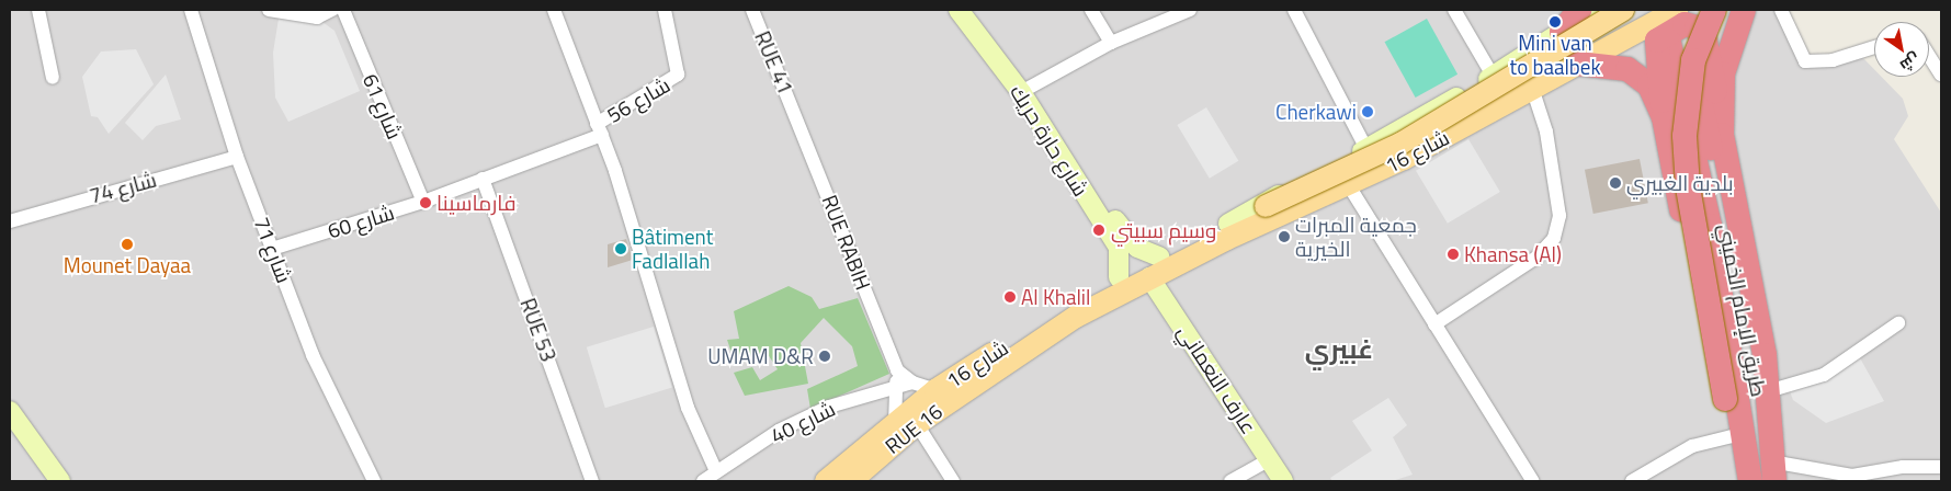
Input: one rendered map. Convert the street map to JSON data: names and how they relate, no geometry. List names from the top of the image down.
{
  "streets": {
    "highway": ["طريق الإمام الخميني"],
    "main road": ["شارع 16", "RUE 16"],
    "street": [
      "RUE 41",
      "شارع 56",
      "شارع 61",
      "شارع حارة حريك",
      "شارع 74",
      "شارع 60",
      "RUE RABIH",
      "شارع 71",
      "RUE 53",
      "عارف النعماني",
      "شارع 40"
    ]
  },
  "crossings": [
    ["RUE 41", "RUE RABIH"],
    ["شارع 56", "شارع 60"],
    ["شارع 61", "شارع 60"],
    ["شارع حارة حريك", "شارع 16"],
    ["شارع 16", "RUE RABIH"],
    ["شارع 16", "عارف النعماني"],
    ["شارع 16", "RUE 16"],
    ["شارع 74", "شارع 71"],
    ["شارع 60", "شارع 71"],
    ["شارع 60", "RUE 53"],
    ["RUE RABIH", "شارع 40"],
    ["عارف النعماني", "RUE 16"]
  ],
  "districts": ["غبيري"],
  "places": [
    "Mini van to baalbek",
    "Cherkawi",
    "بلدية الغبيري",
    "فارماسينا",
    "وسيم سبيتي",
    "جمعية المبرات الخيرية",
    "Mounet Dayaa",
    "Bâtiment Fadlallah",
    "Khansa (Al)",
    "Al Khalil",
    "UMAM D&R"
  ],
  "north": "bottom right"
}
